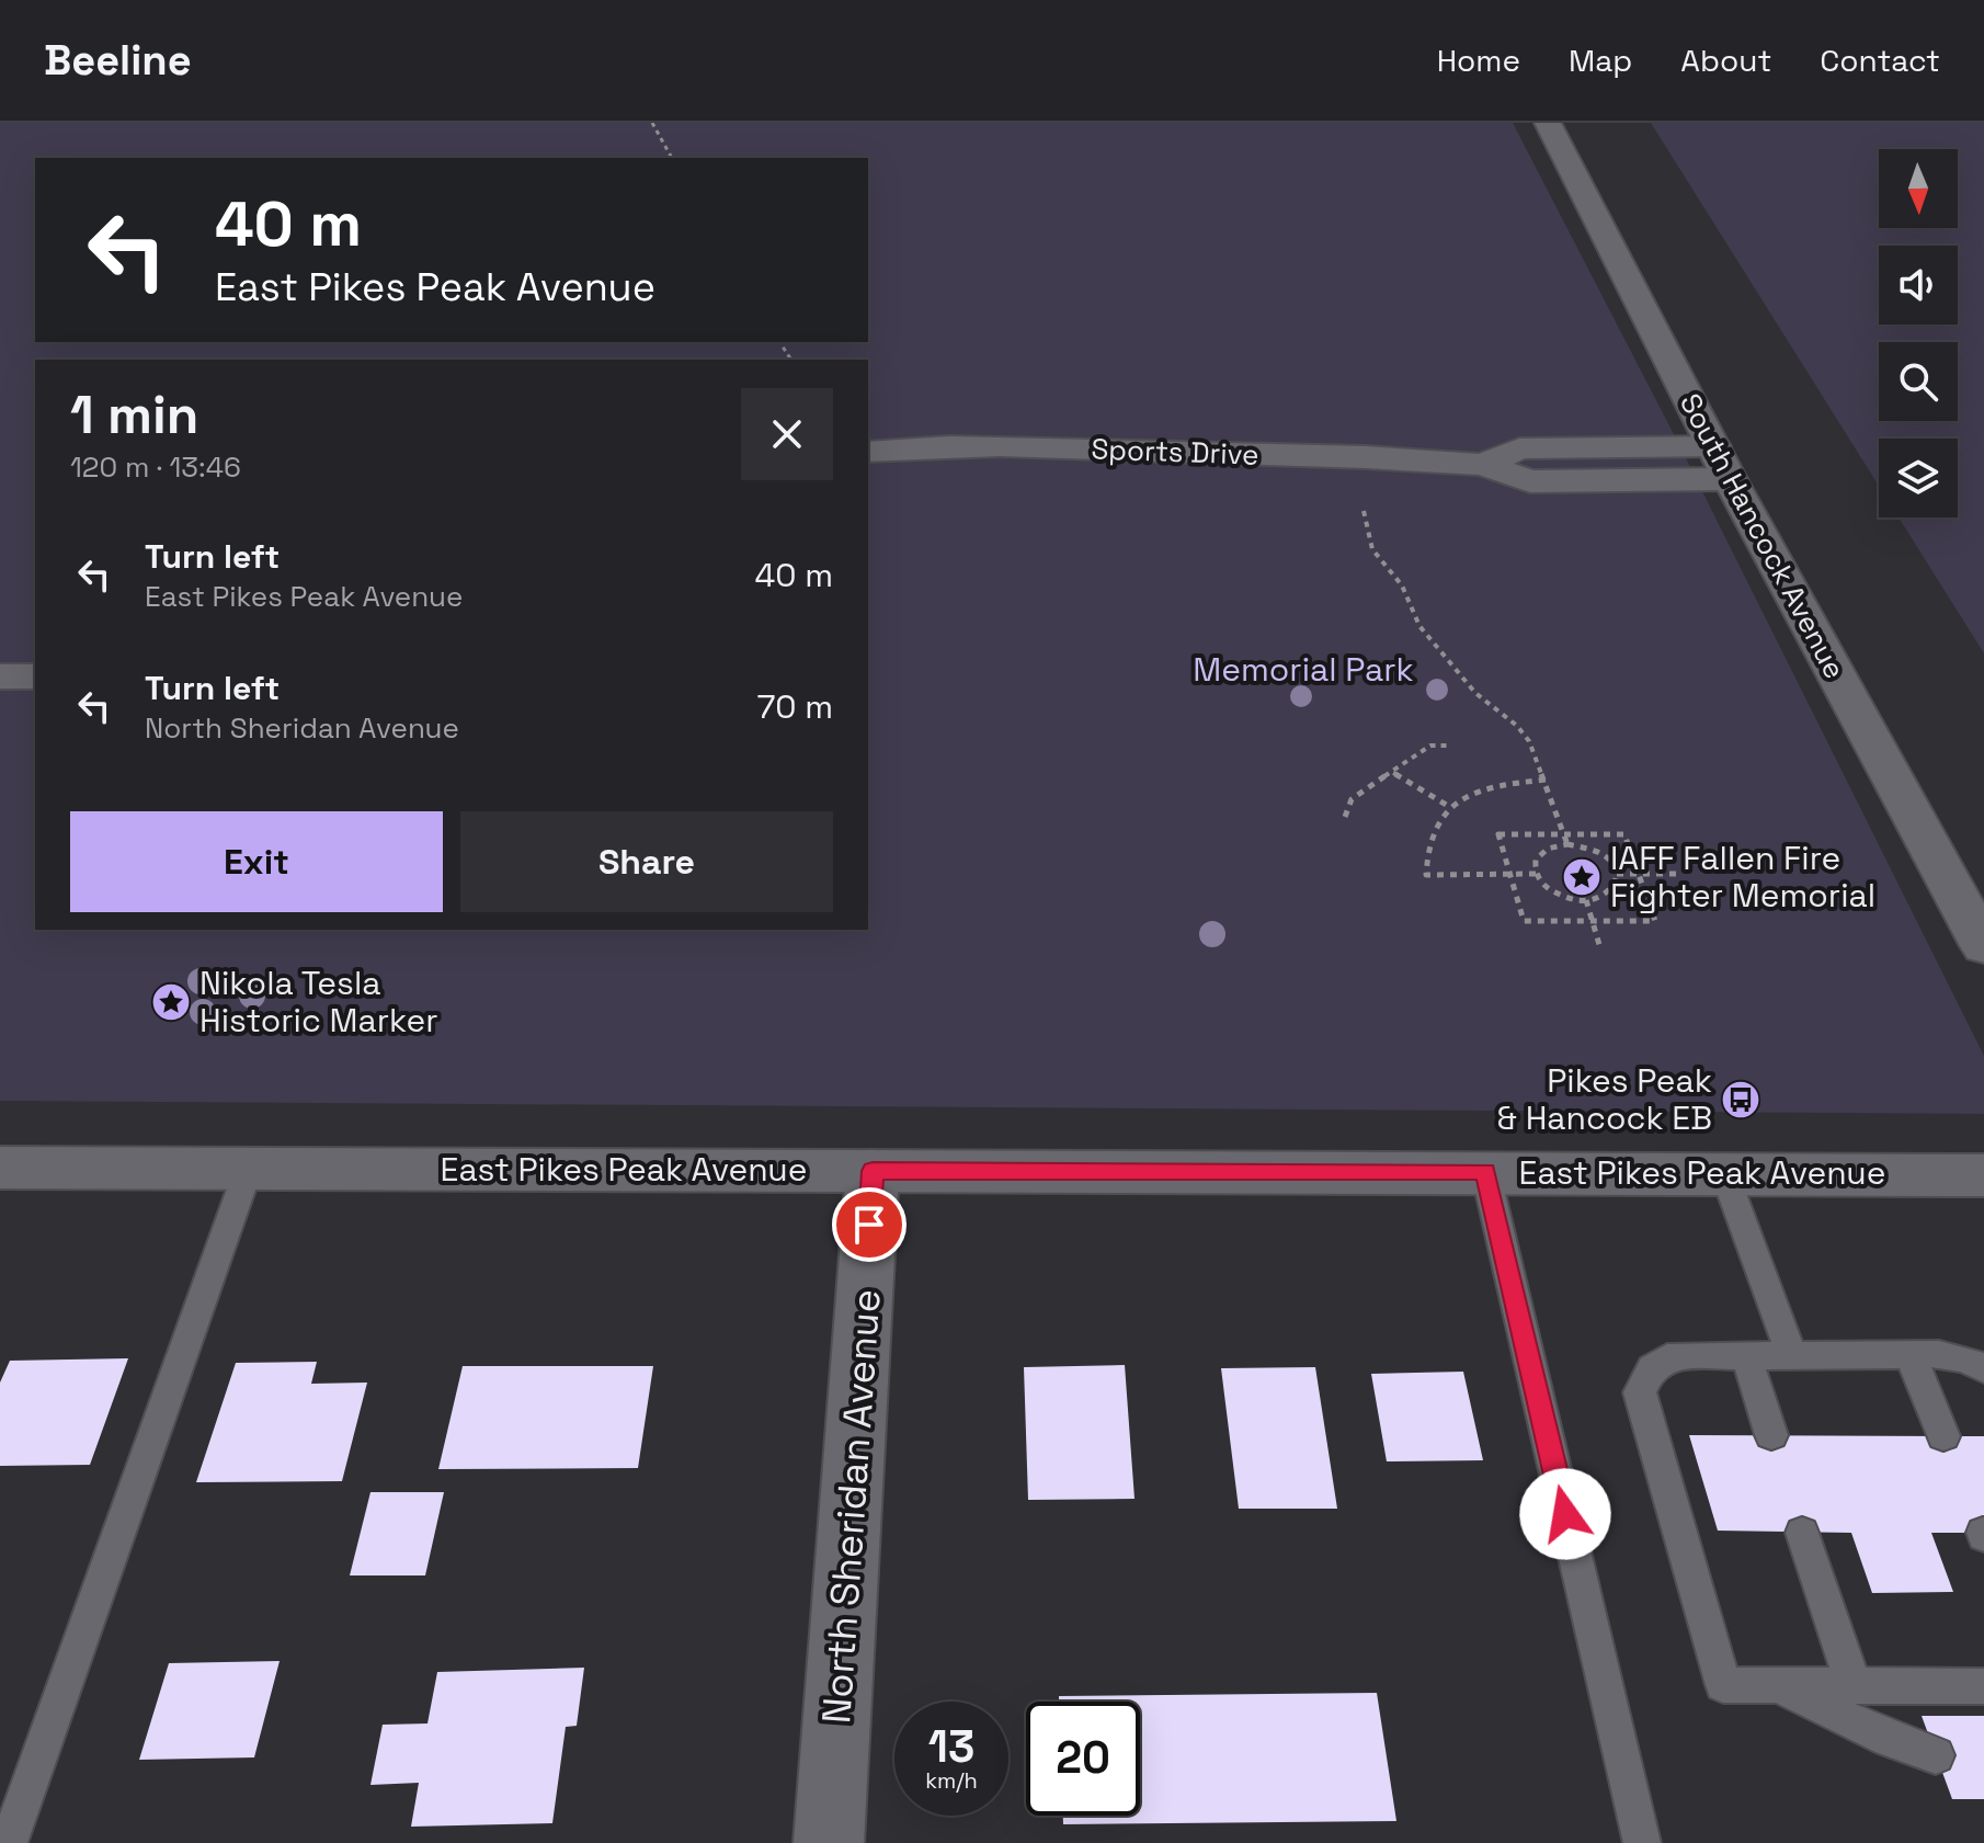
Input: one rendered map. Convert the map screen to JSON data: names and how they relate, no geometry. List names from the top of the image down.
{
  "streets": {
    "main road": [
      "Sports Drive",
      "South Hancock Avenue",
      "East Pikes Peak Avenue",
      "North Sheridan Avenue"
    ]
  },
  "crossings": [
    ["Sports Drive", "South Hancock Avenue"],
    ["East Pikes Peak Avenue", "North Sheridan Avenue"]
  ],
  "parks": ["Memorial Park"],
  "places": {
    "place": ["IAFF Fallen Fire Fighter Memorial", "Nikola Tesla Historic Marker"],
    "bus stop": ["Pikes Peak & Hancock EB"]
  },
  "north": "bottom",
  "page": {
    "header": "Beeline",
    "nav": [
      "Home",
      "Map",
      "About",
      "Contact"
    ],
    "turn": ["40 m", "East Pikes Peak Avenue"],
    "heading": ["1 min", "120 m · 13:46"],
    "list": [
      {
        "name": "Turn left",
        "note": "East Pikes Peak Avenue",
        "value": "40 m"
      },
      {
        "name": "Turn left",
        "note": "North Sheridan Avenue",
        "value": "70 m"
      }
    ],
    "buttons": ["Exit", "Share"],
    "speed": "13 km/h",
    "limit": "20"
  }
}
